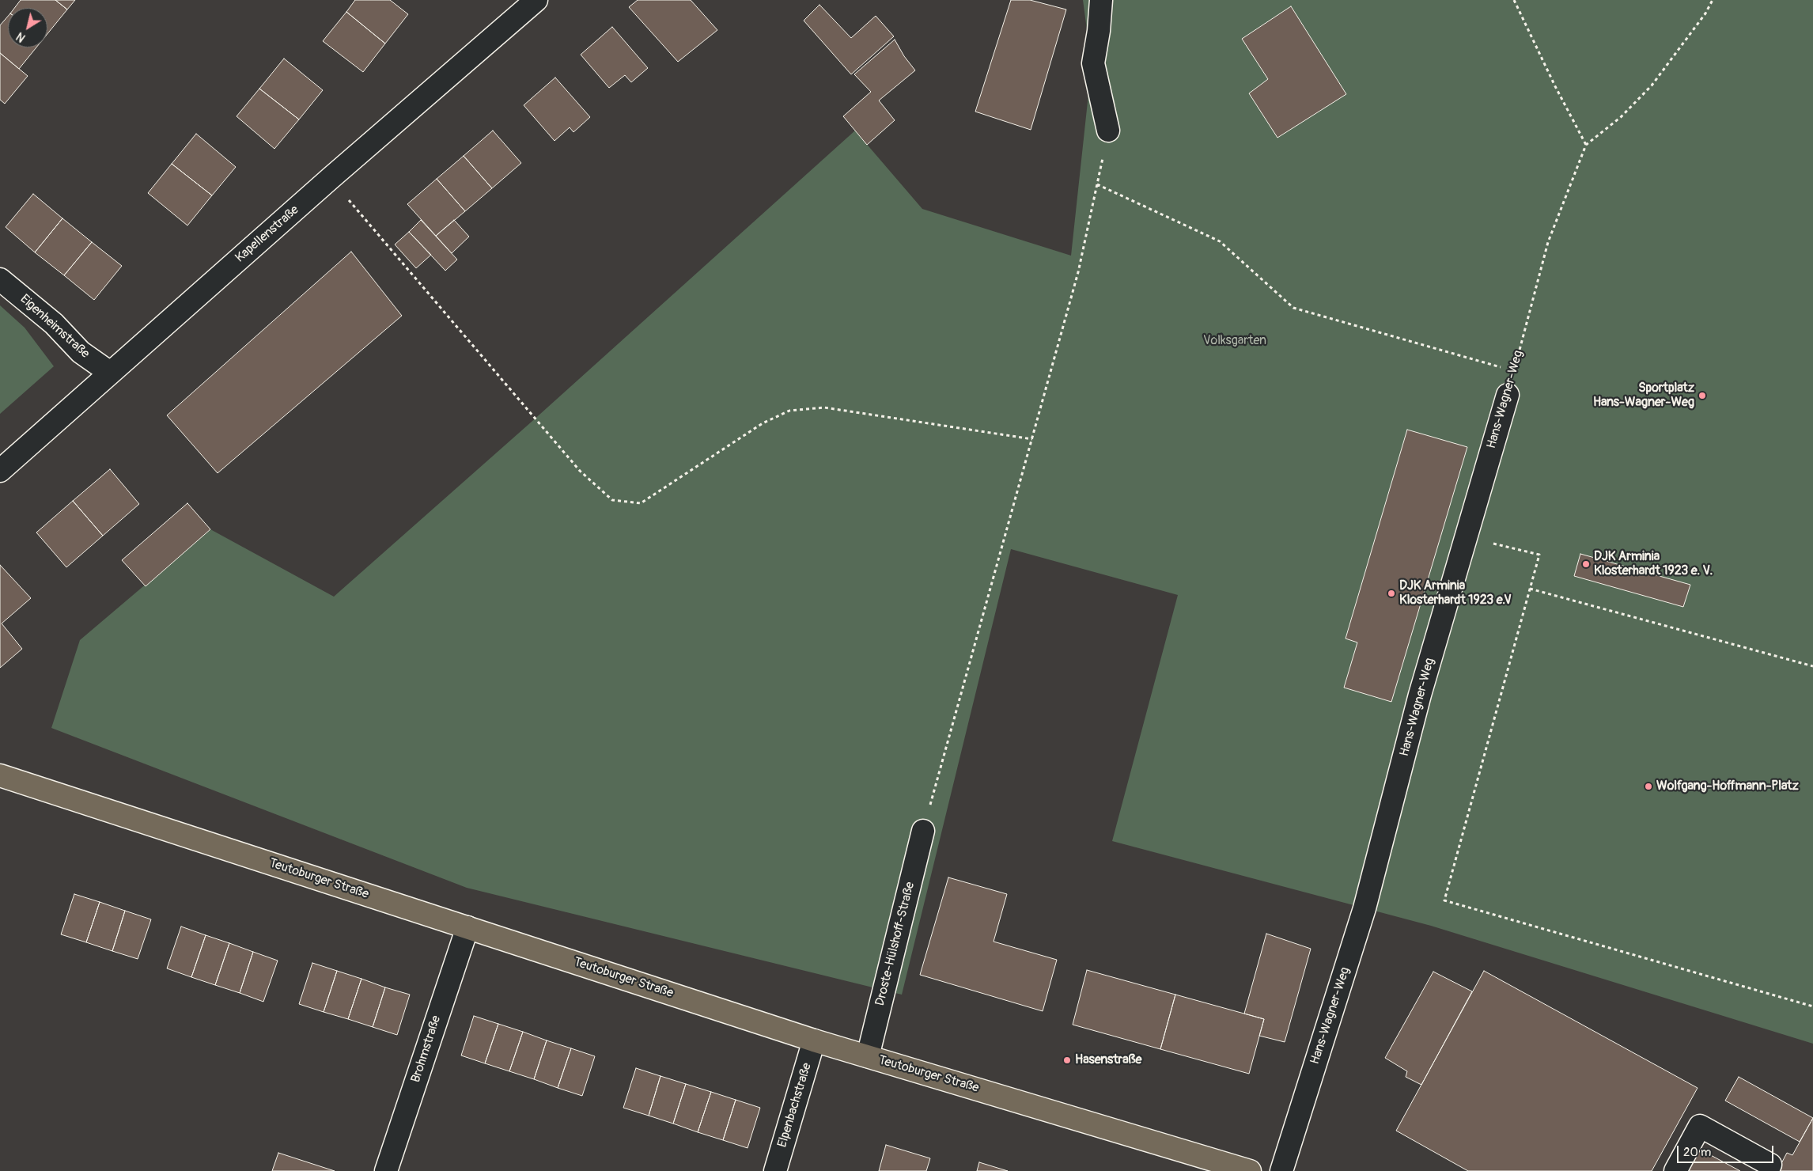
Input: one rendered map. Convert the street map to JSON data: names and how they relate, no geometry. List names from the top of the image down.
{
  "streets": {
    "main road": ["Teutoburger Straße"],
    "street": [
      "Kapellenstraße",
      "Eigenheimstraße",
      "Hans-Wagner-Weg",
      "Droste-Hülshoff-Straße",
      "Brohmstraße",
      "Elpenbachstraße"
    ]
  },
  "crossings": [
    ["Kapellenstraße", "Eigenheimstraße"],
    ["Teutoburger Straße", "Droste-Hülshoff-Straße"],
    ["Teutoburger Straße", "Brohmstraße"],
    ["Teutoburger Straße", "Elpenbachstraße"]
  ],
  "parks": ["Volksgarten"],
  "places": [
    "Sportplatz Hans-Wagner-Weg",
    "DJK Arminia Klosterhardt 1923 e. V.",
    "DJK Arminia Klosterhardt 1923 e.V",
    "Wolfgang-Hoffmann-Platz",
    "Hasenstraße"
  ],
  "scale_bar": "20 m",
  "north": "bottom left"
}
